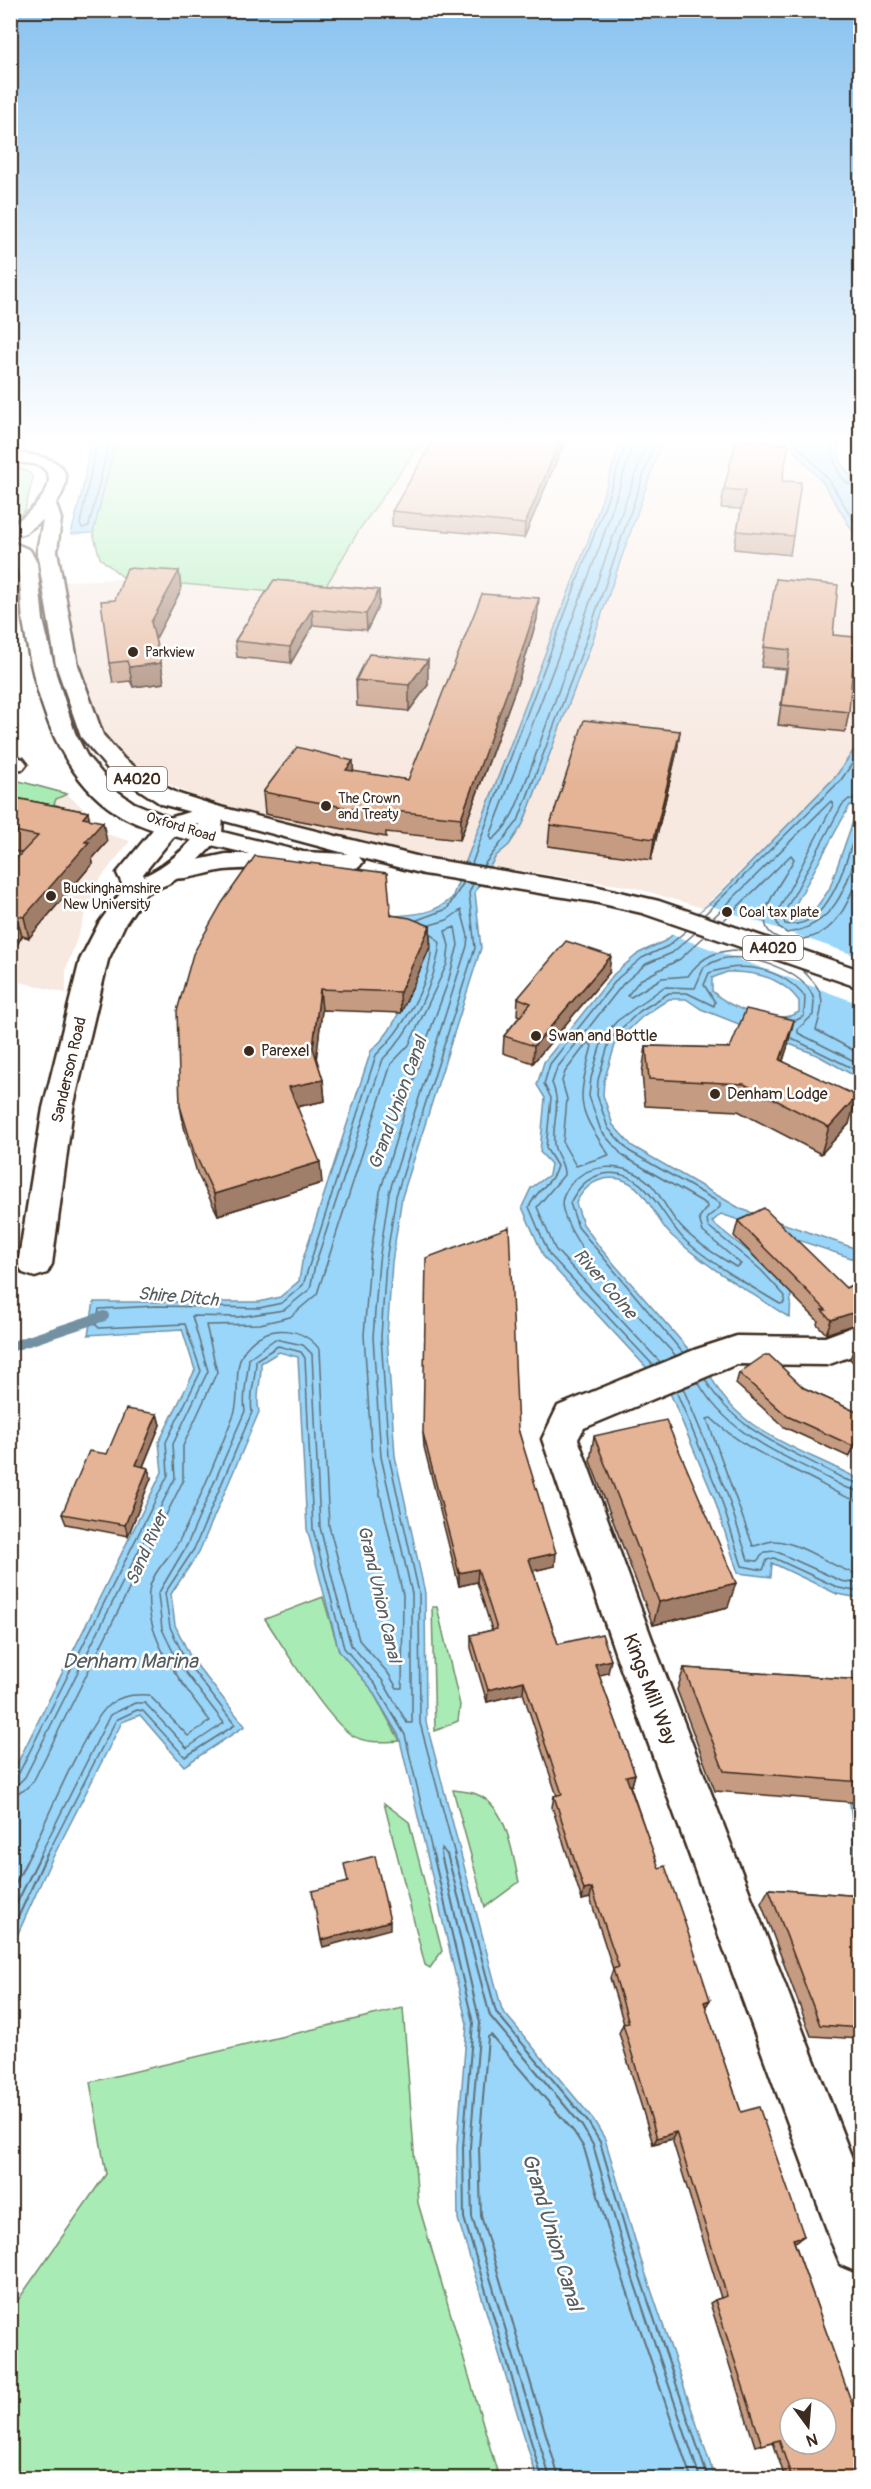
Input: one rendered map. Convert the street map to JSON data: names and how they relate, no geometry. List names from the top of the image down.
{
  "streets": {
    "main road": [
      "A4020",
      "Oxford Road",
      "Sanderson Road",
      "Kings Mill Way"
    ]
  },
  "water": [
    "Grand Union Canal",
    "River Colne",
    "Shire Ditch",
    "Sand River",
    "Denham Marina"
  ],
  "places": [
    "Parkview",
    "The Crown and Treaty",
    "Buckinghamshire New University",
    "Coal tax plate",
    "Swan and Bottle",
    "Parexel",
    "Denham Lodge"
  ],
  "north": "bottom"
}
